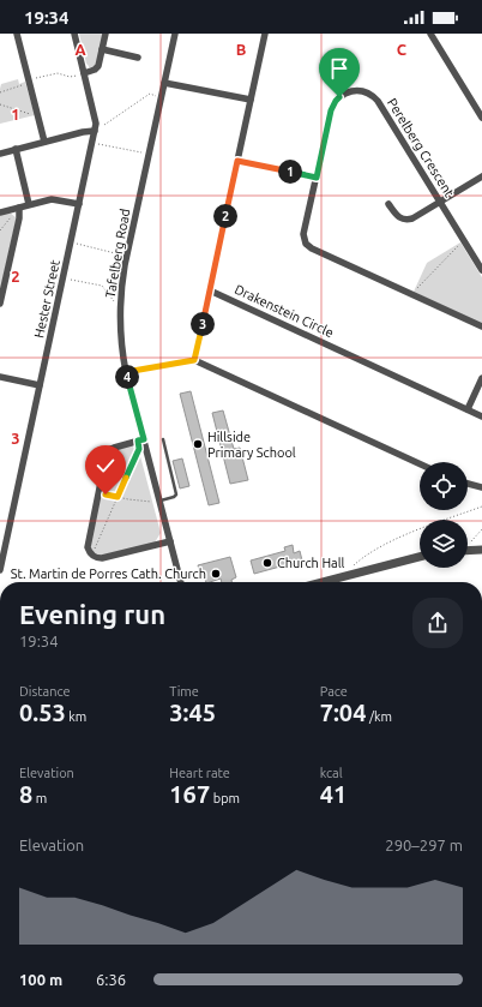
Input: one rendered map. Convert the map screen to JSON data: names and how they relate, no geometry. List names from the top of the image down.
{
  "streets": {
    "street": [
      "Perelberg Crescent",
      "Tafelberg Road",
      "Hester Street",
      "Drakenstein Circle"
    ]
  },
  "places": ["Hillside Primary School", "Church Hall", "St. Martin de Porres Cath. Church"],
  "page": {
    "status": "19:34",
    "pins": [
      "1",
      "2",
      "3",
      "4"
    ],
    "heading": ["Evening run", "19:34"],
    "stats": [
      ["Distance", "0.53 km"],
      ["Time", "3:45"],
      ["Pace", "7:04 /km"],
      ["Elevation", "8 m"],
      ["Heart rate", "167 bpm"],
      ["kcal", "41"]
    ],
    "chart": ["Elevation", "290–297 m"],
    "list": [
      {
        "name": "100 m",
        "note": "6:36"
      }
    ]
  },
  "grid": {
    "columns": ["A", "B", "C"],
    "rows": ["1", "2", "3"]
  }
}
